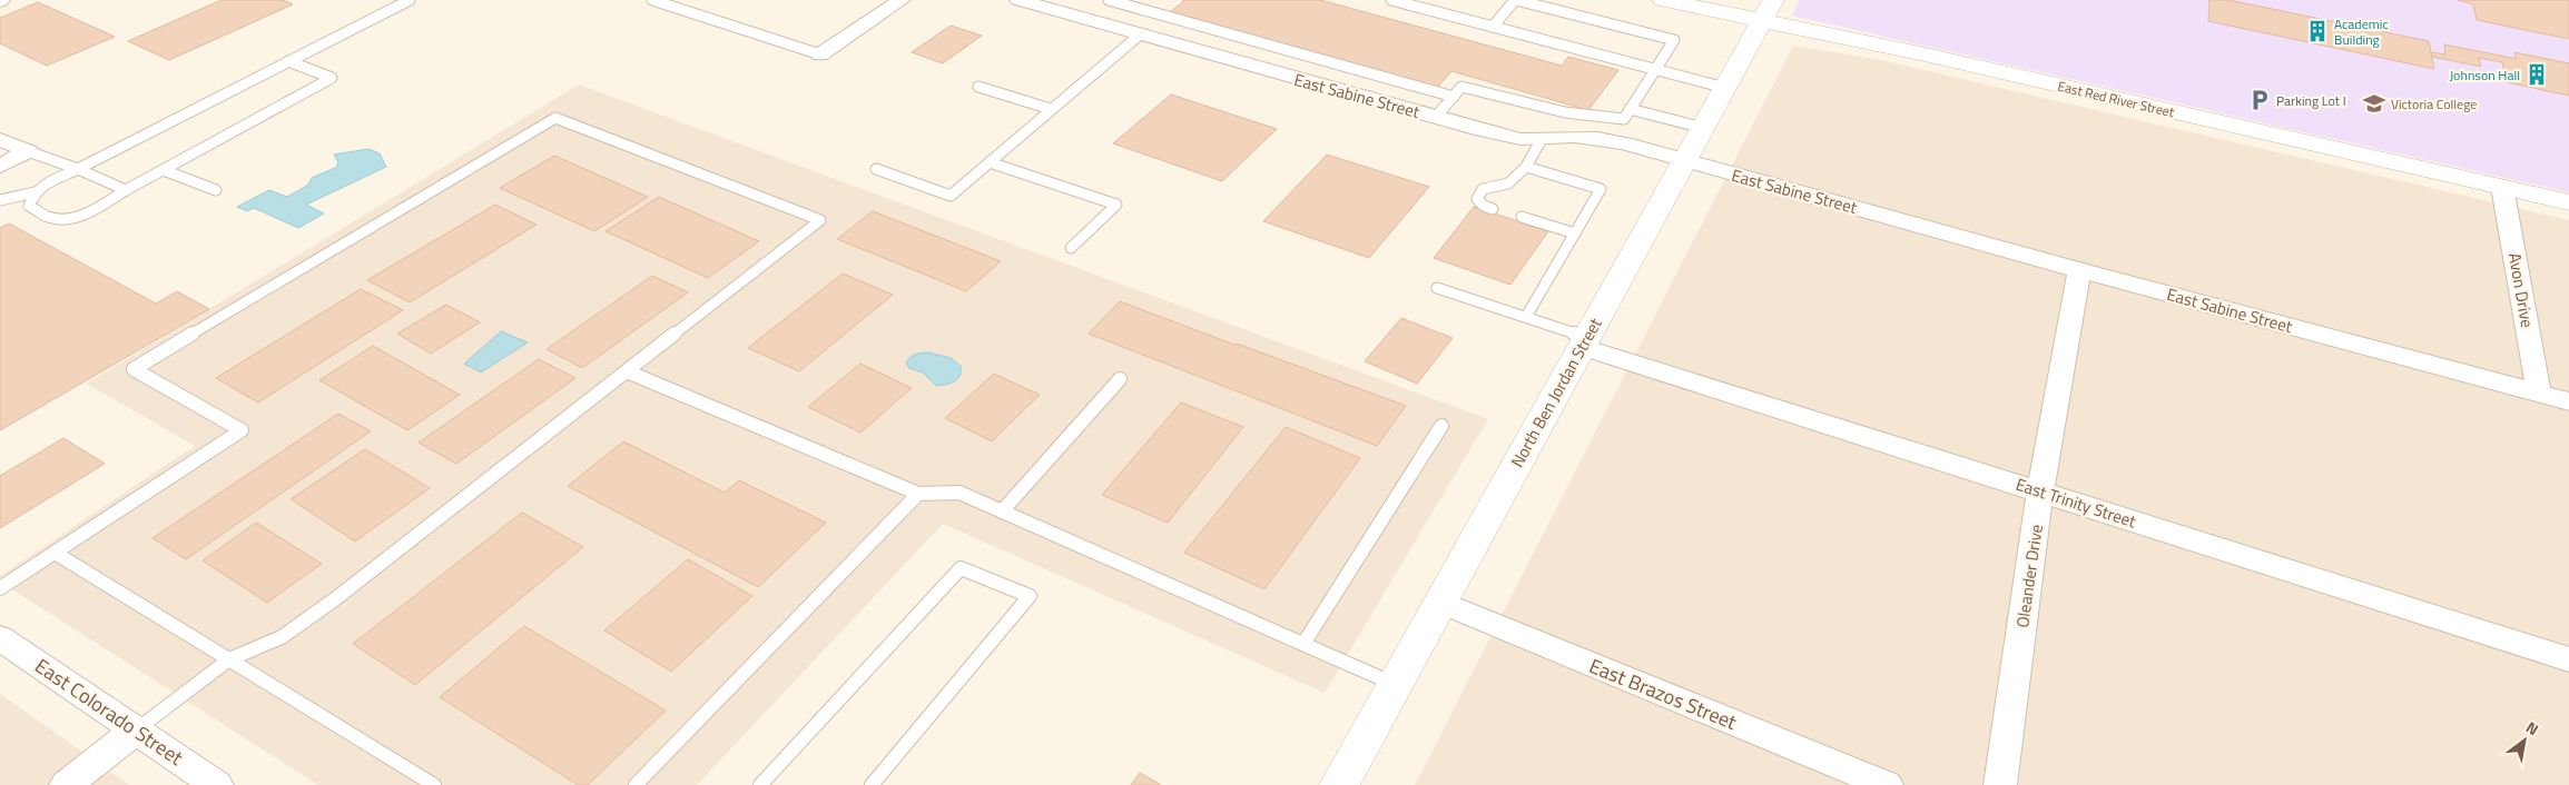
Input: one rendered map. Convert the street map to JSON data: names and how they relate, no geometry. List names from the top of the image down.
{
  "streets": {
    "street": [
      "East Sabine Street",
      "East Red River Street",
      "Avon Drive",
      "North Ben Jordan Street",
      "East Trinity Street",
      "Oleander Drive",
      "East Brazos Street",
      "East Colorado Street"
    ]
  },
  "crossings": [
    ["East Sabine Street", "Avon Drive"],
    ["East Sabine Street", "North Ben Jordan Street"],
    ["East Sabine Street", "Oleander Drive"],
    ["East Red River Street", "Avon Drive"],
    ["East Red River Street", "North Ben Jordan Street"],
    ["North Ben Jordan Street", "East Trinity Street"],
    ["North Ben Jordan Street", "East Brazos Street"],
    ["East Trinity Street", "Oleander Drive"]
  ],
  "places": {
    "building": ["Academic Building", "Johnson Hall"],
    "parking": ["Parking Lot I"],
    "school or university": ["Victoria College"]
  },
  "north": "top right"
}
